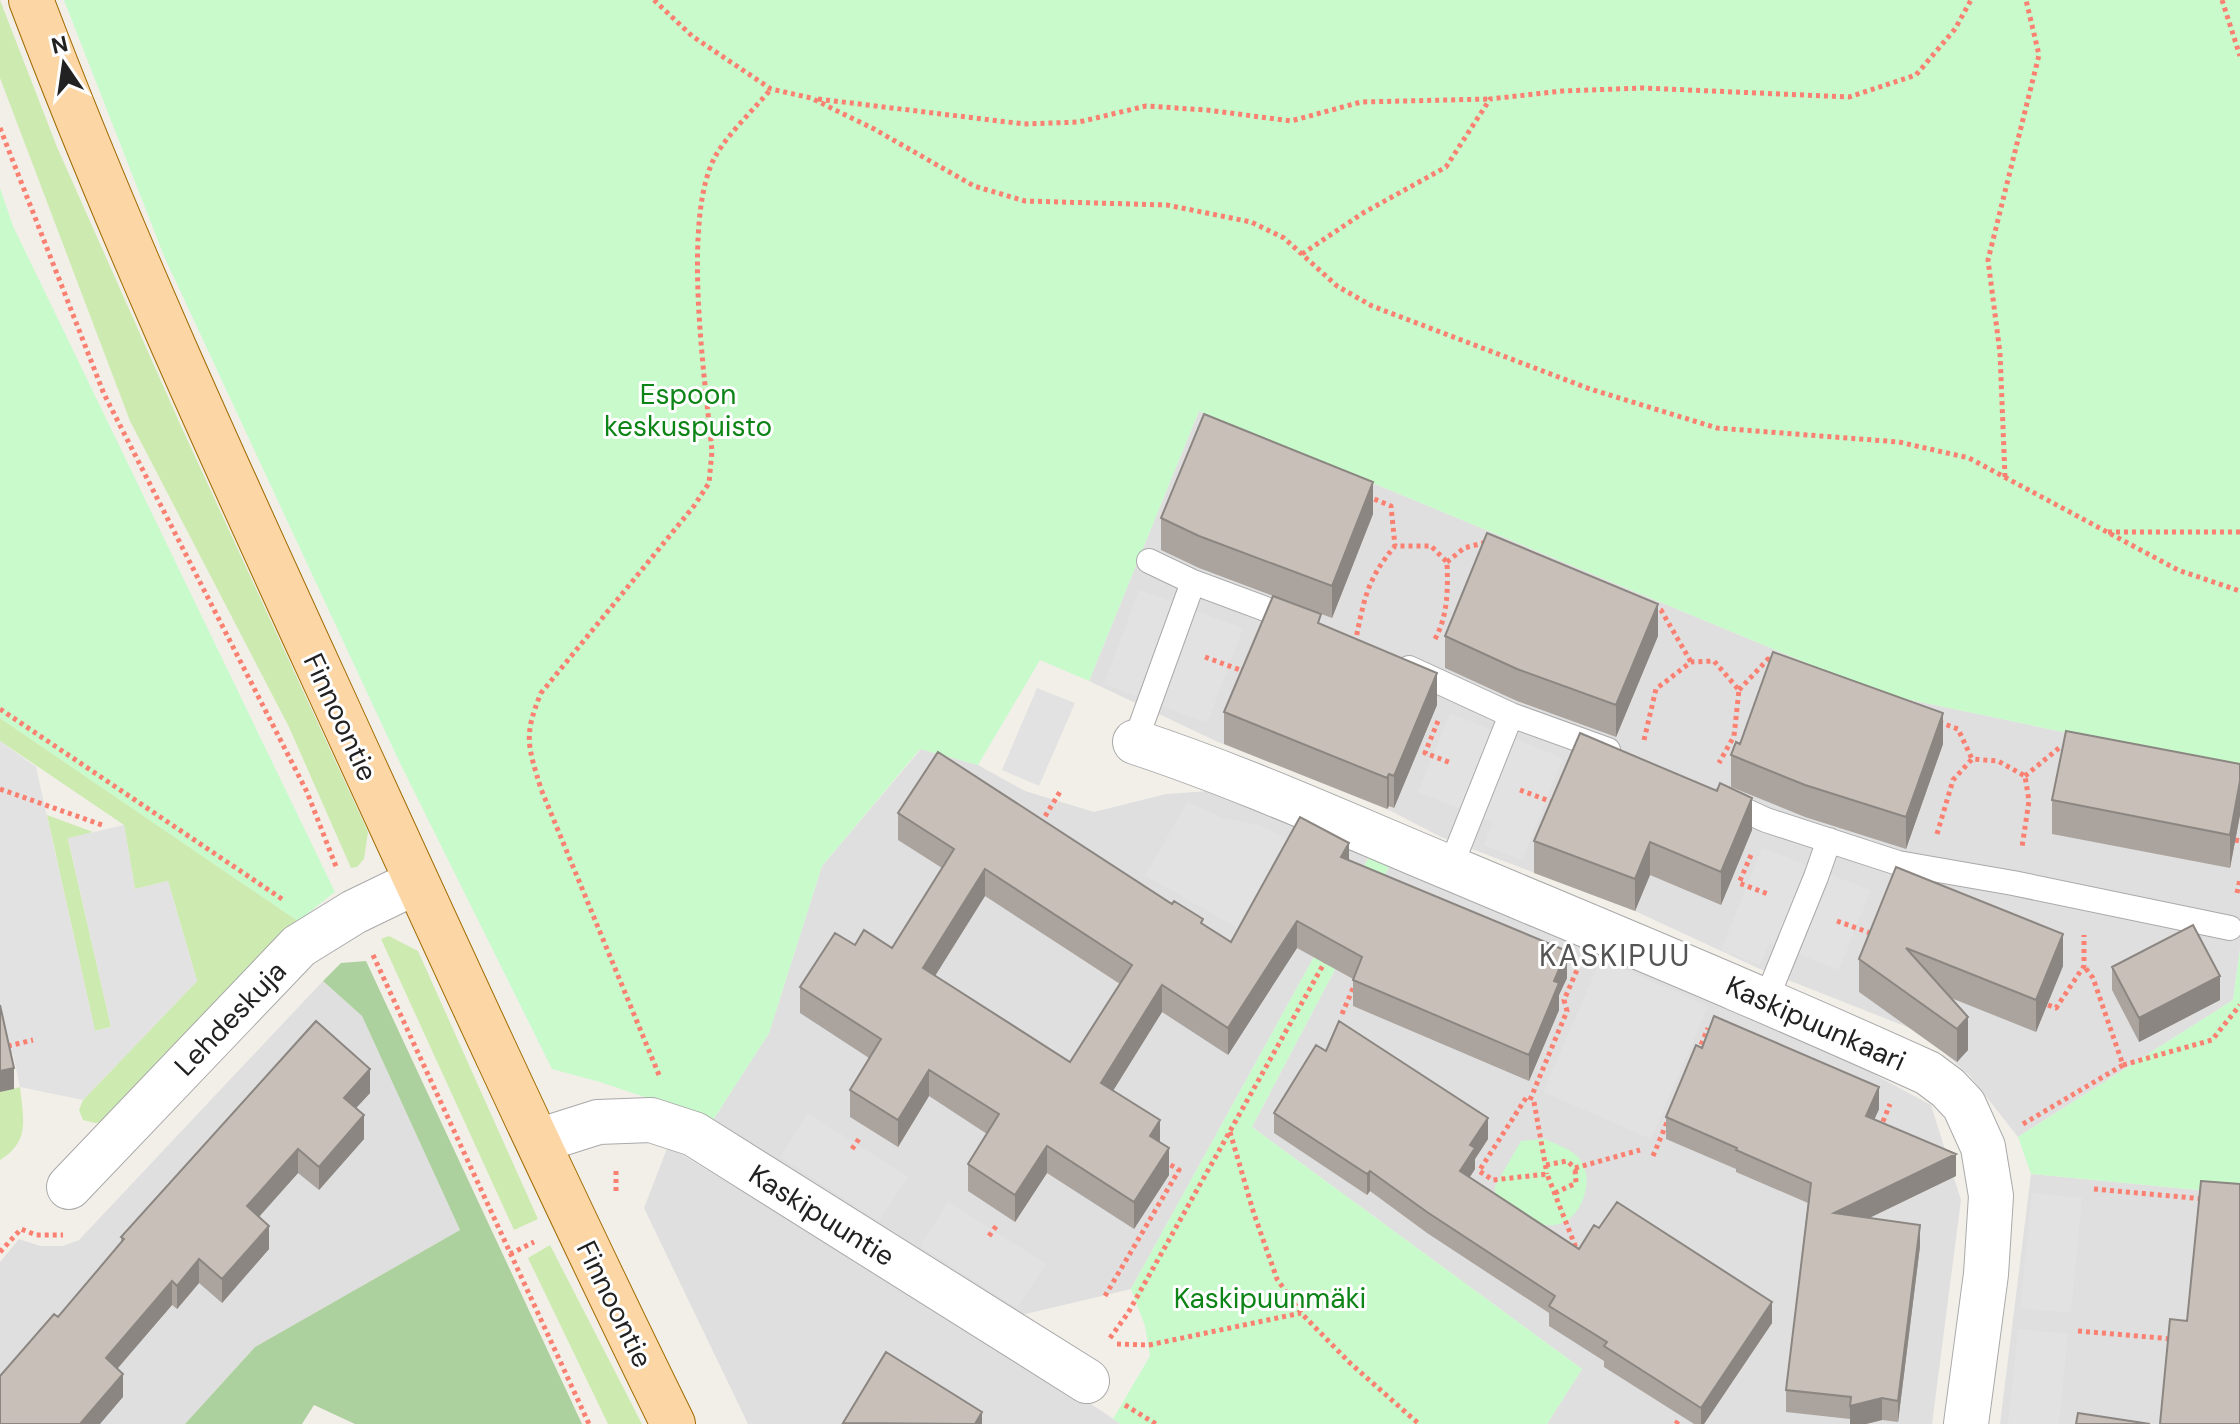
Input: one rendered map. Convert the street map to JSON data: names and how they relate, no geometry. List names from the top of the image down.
{
  "streets": {
    "main road": ["Finnoontie"],
    "street": ["Lehdeskuja", "Kaskipuunkaari", "Kaskipuuntie"]
  },
  "crossings": [
    ["Finnoontie", "Lehdeskuja"],
    ["Finnoontie", "Kaskipuuntie"]
  ],
  "districts": ["KASKIPUU"],
  "parks": ["Espoon keskuspuisto", "Kaskipuunmäki"],
  "north": "top"
}
